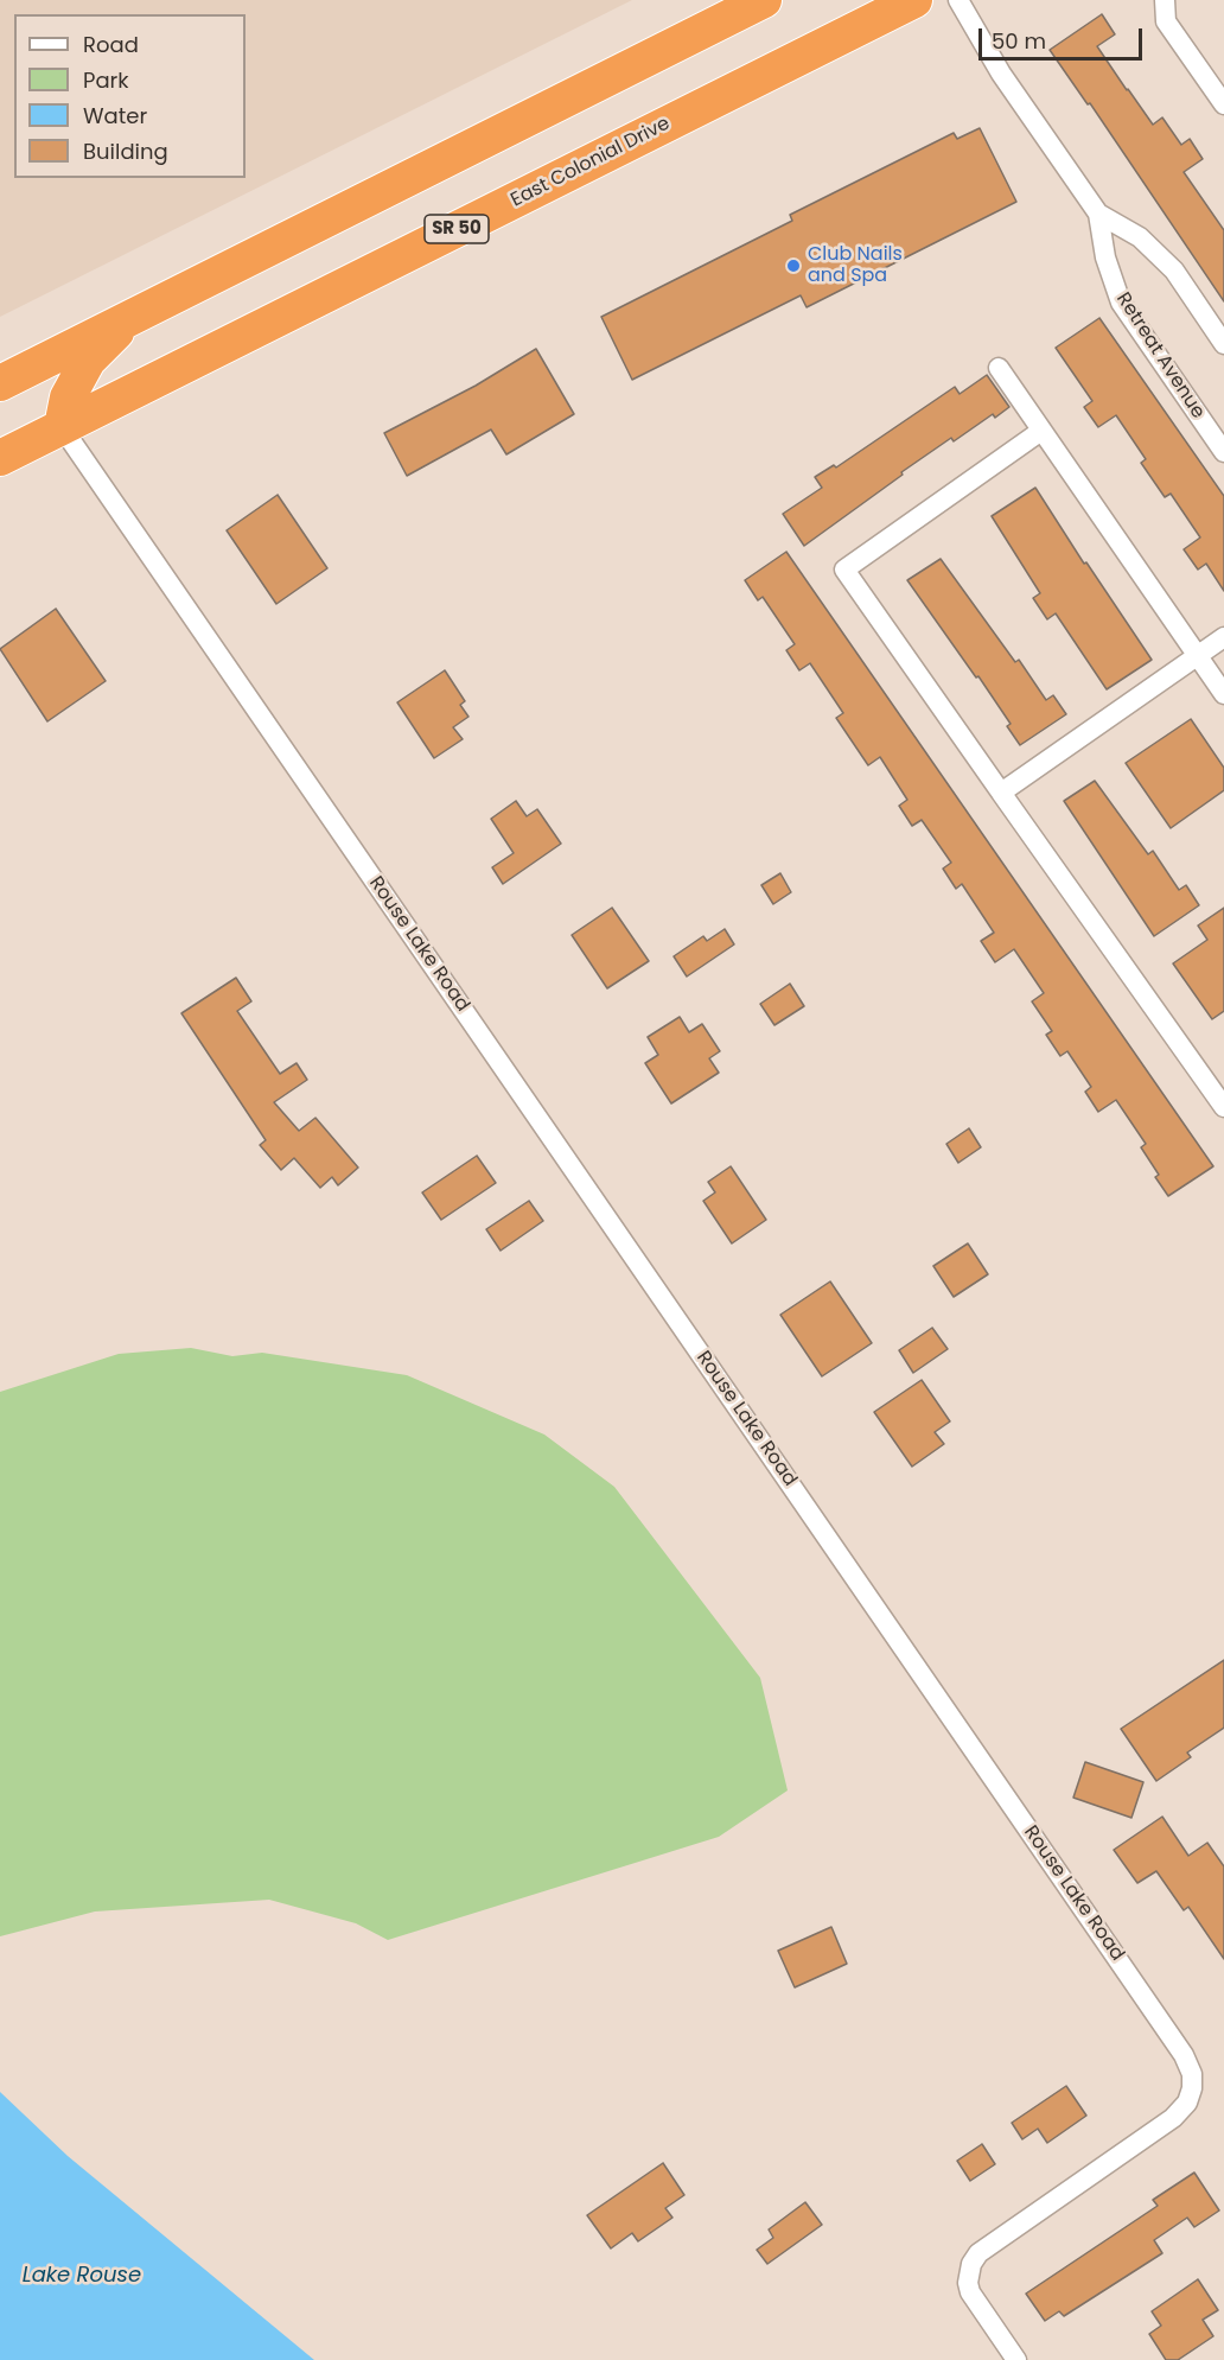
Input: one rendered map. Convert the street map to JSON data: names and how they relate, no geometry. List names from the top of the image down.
{
  "streets": {
    "highway": ["East Colonial Drive", "SR 50"],
    "street": ["Retreat Avenue", "Rouse Lake Road"]
  },
  "crossings": [
    ["East Colonial Drive", "Rouse Lake Road"]
  ],
  "water": ["Lake Rouse"],
  "places": ["Club Nails and Spa"],
  "legend": [
    "Road",
    "Park",
    "Water",
    "Building"
  ],
  "scale_bar": "50 m"
}
